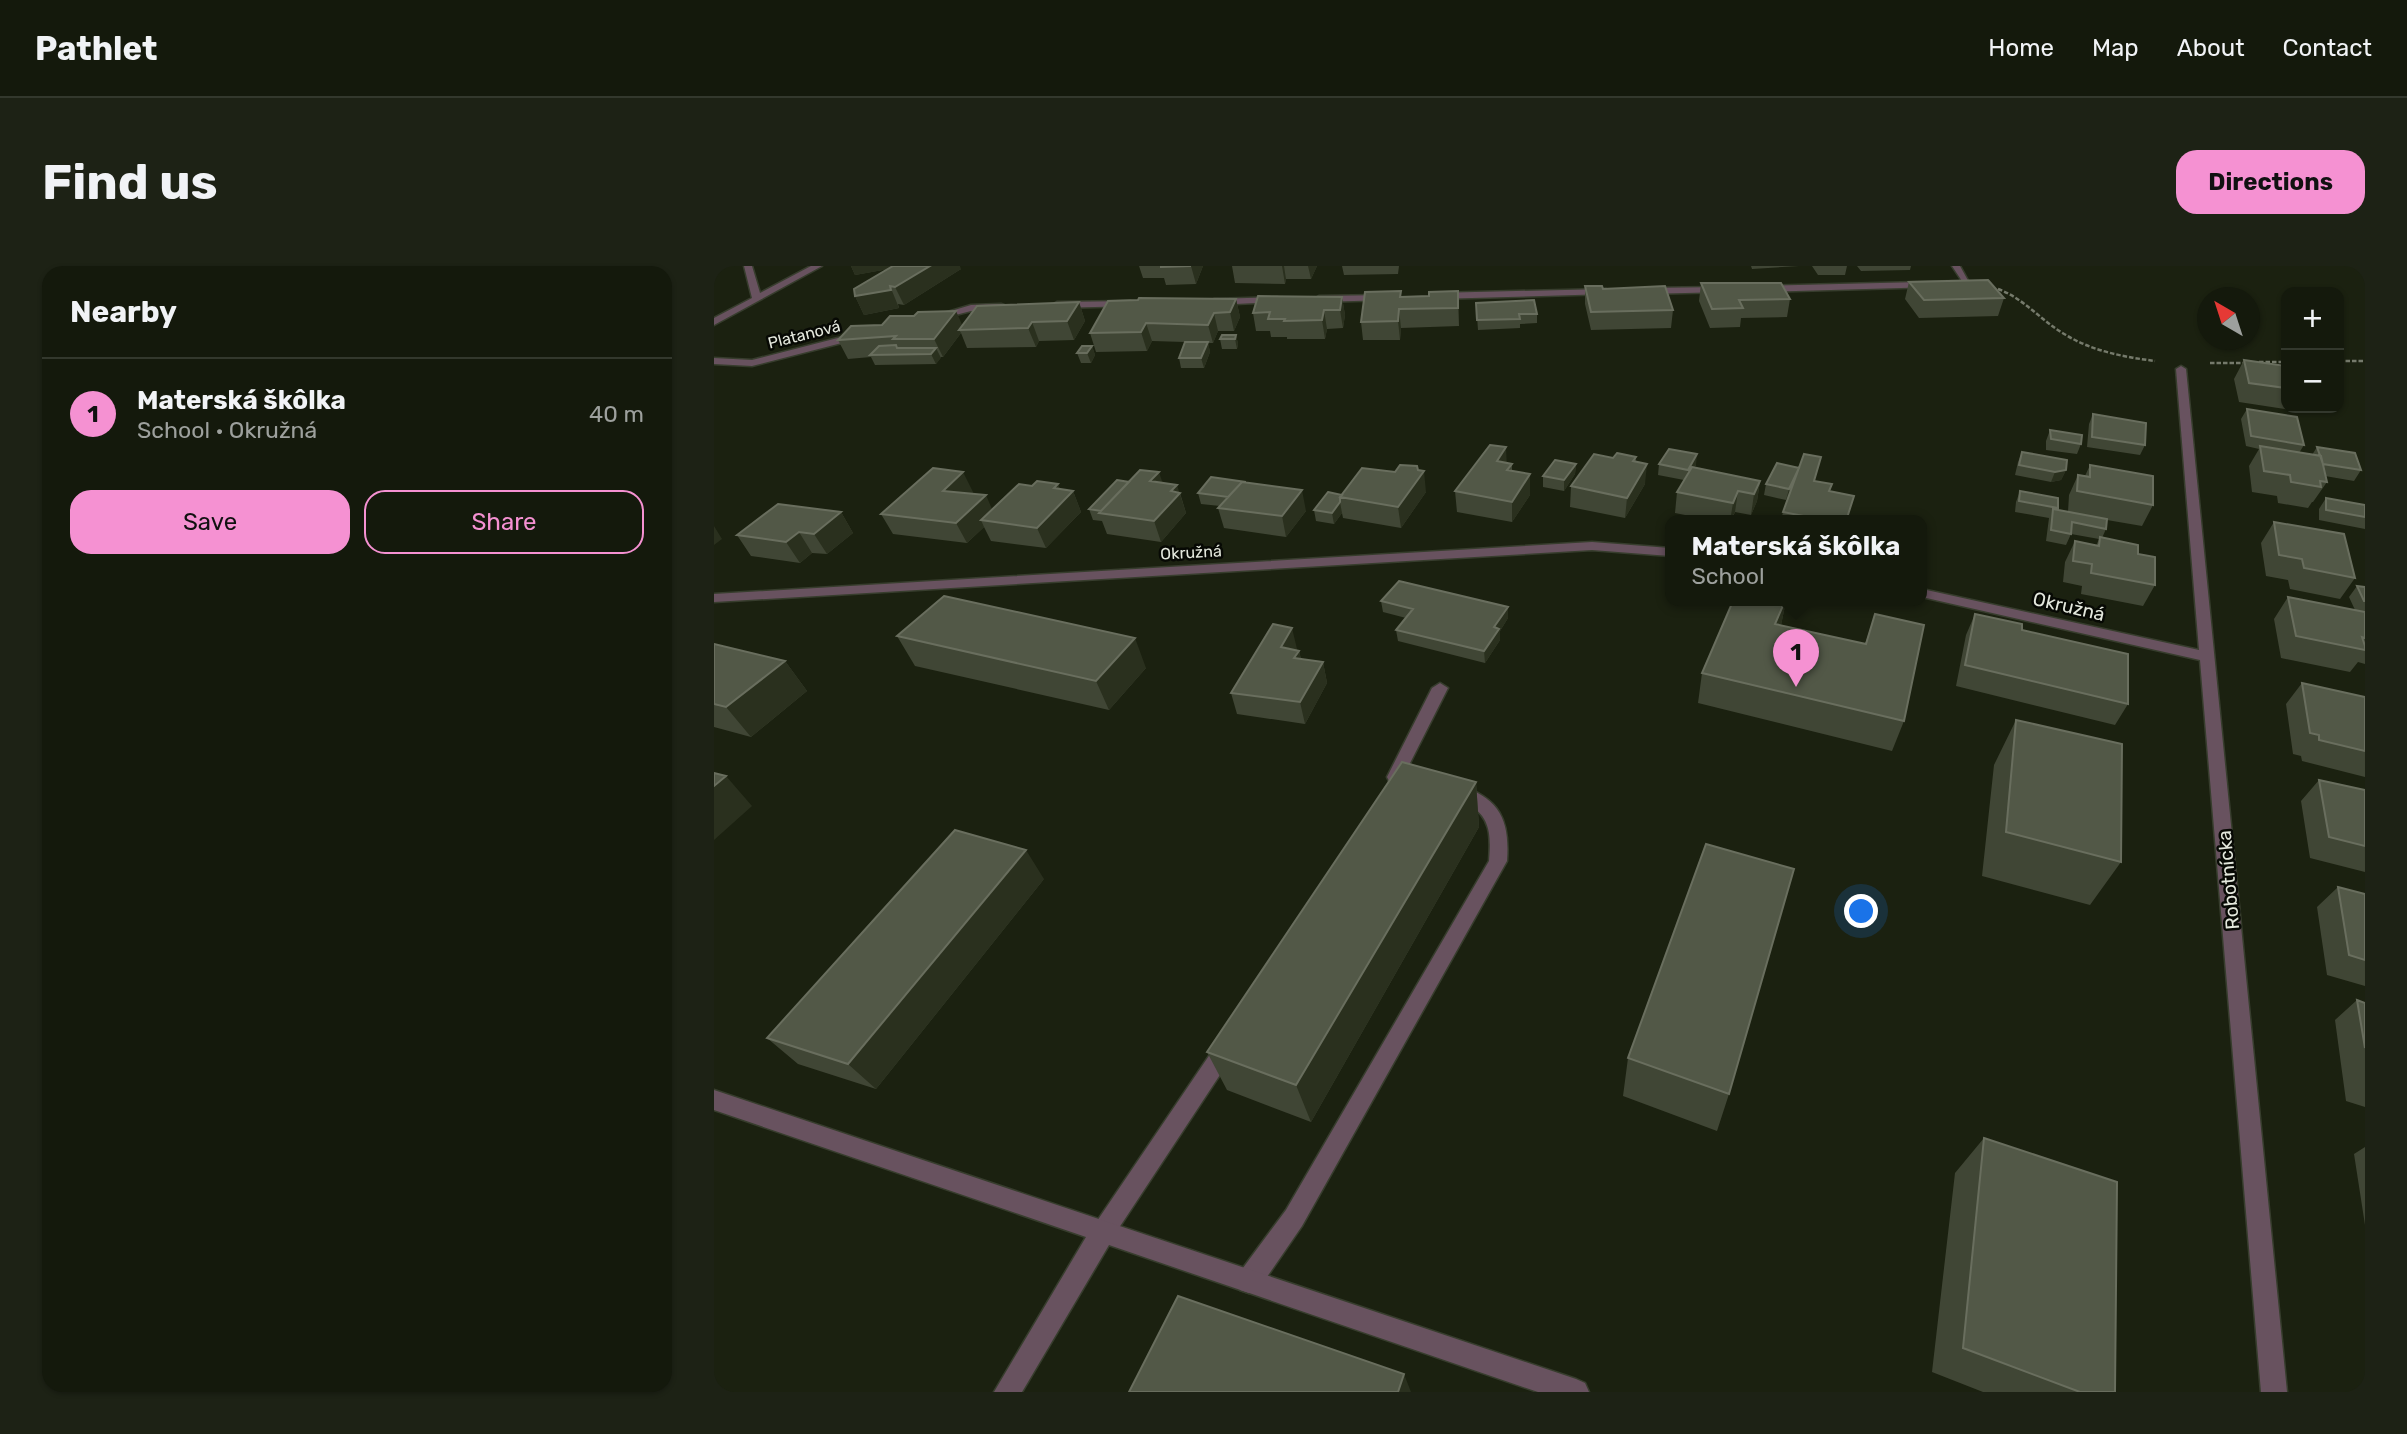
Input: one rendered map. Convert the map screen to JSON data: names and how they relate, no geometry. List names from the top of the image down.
{
  "streets": {
    "street": ["Platanová", "Okružná", "Robotnícka"]
  },
  "crossings": [
    ["Okružná", "Robotnícka"]
  ],
  "north": "top left",
  "page": {
    "header": "Pathlet",
    "nav": [
      "Home",
      "Map",
      "About",
      "Contact"
    ],
    "buttons": [
      "Directions",
      ["Save", "Share"]
    ],
    "title": "Find us",
    "heading": "Nearby",
    "map_buttons": ["+", "−"],
    "list": [
      {
        "mark": "1",
        "name": "Materská škôlka",
        "note": "School · Okružná",
        "value": "40 m"
      }
    ],
    "popup": ["Materská škôlka", "School"],
    "pins": "1"
  }
}
